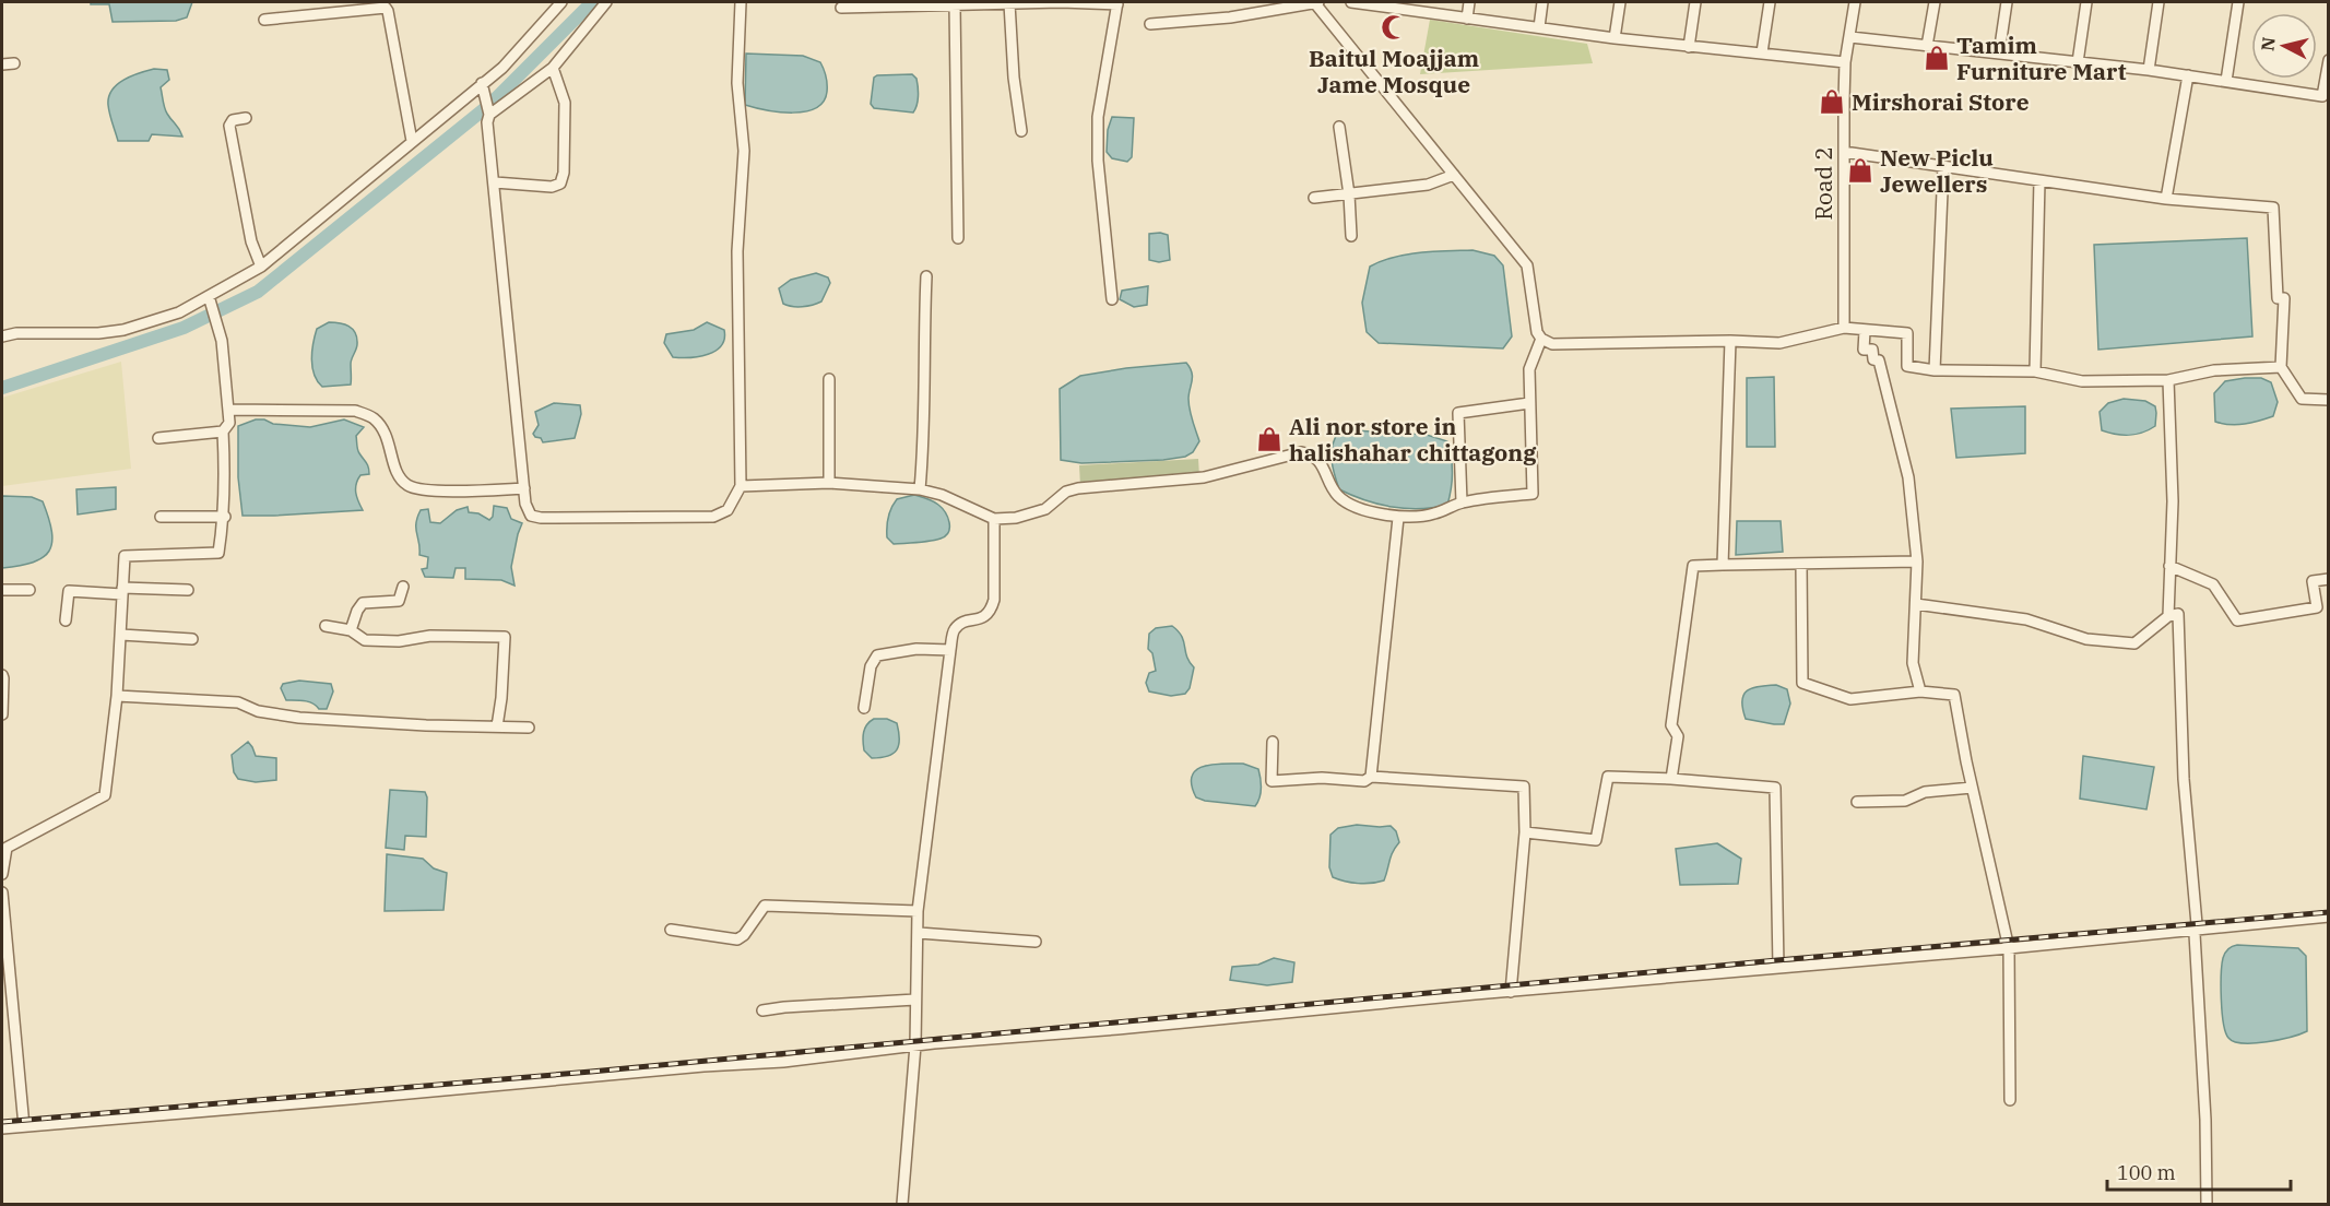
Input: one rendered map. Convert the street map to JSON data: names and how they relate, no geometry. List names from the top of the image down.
{
  "streets": {
    "street": ["Road 2"]
  },
  "places": {
    "mosque": ["Baitul Moajjam Jame Mosque"],
    "shop": [
      "Tamim Furniture Mart",
      "Mirshorai Store",
      "New Piclu Jewellers",
      "Ali nor store in halishahar chittagong"
    ]
  },
  "scale_bar": "100 m",
  "north": "left"
}
